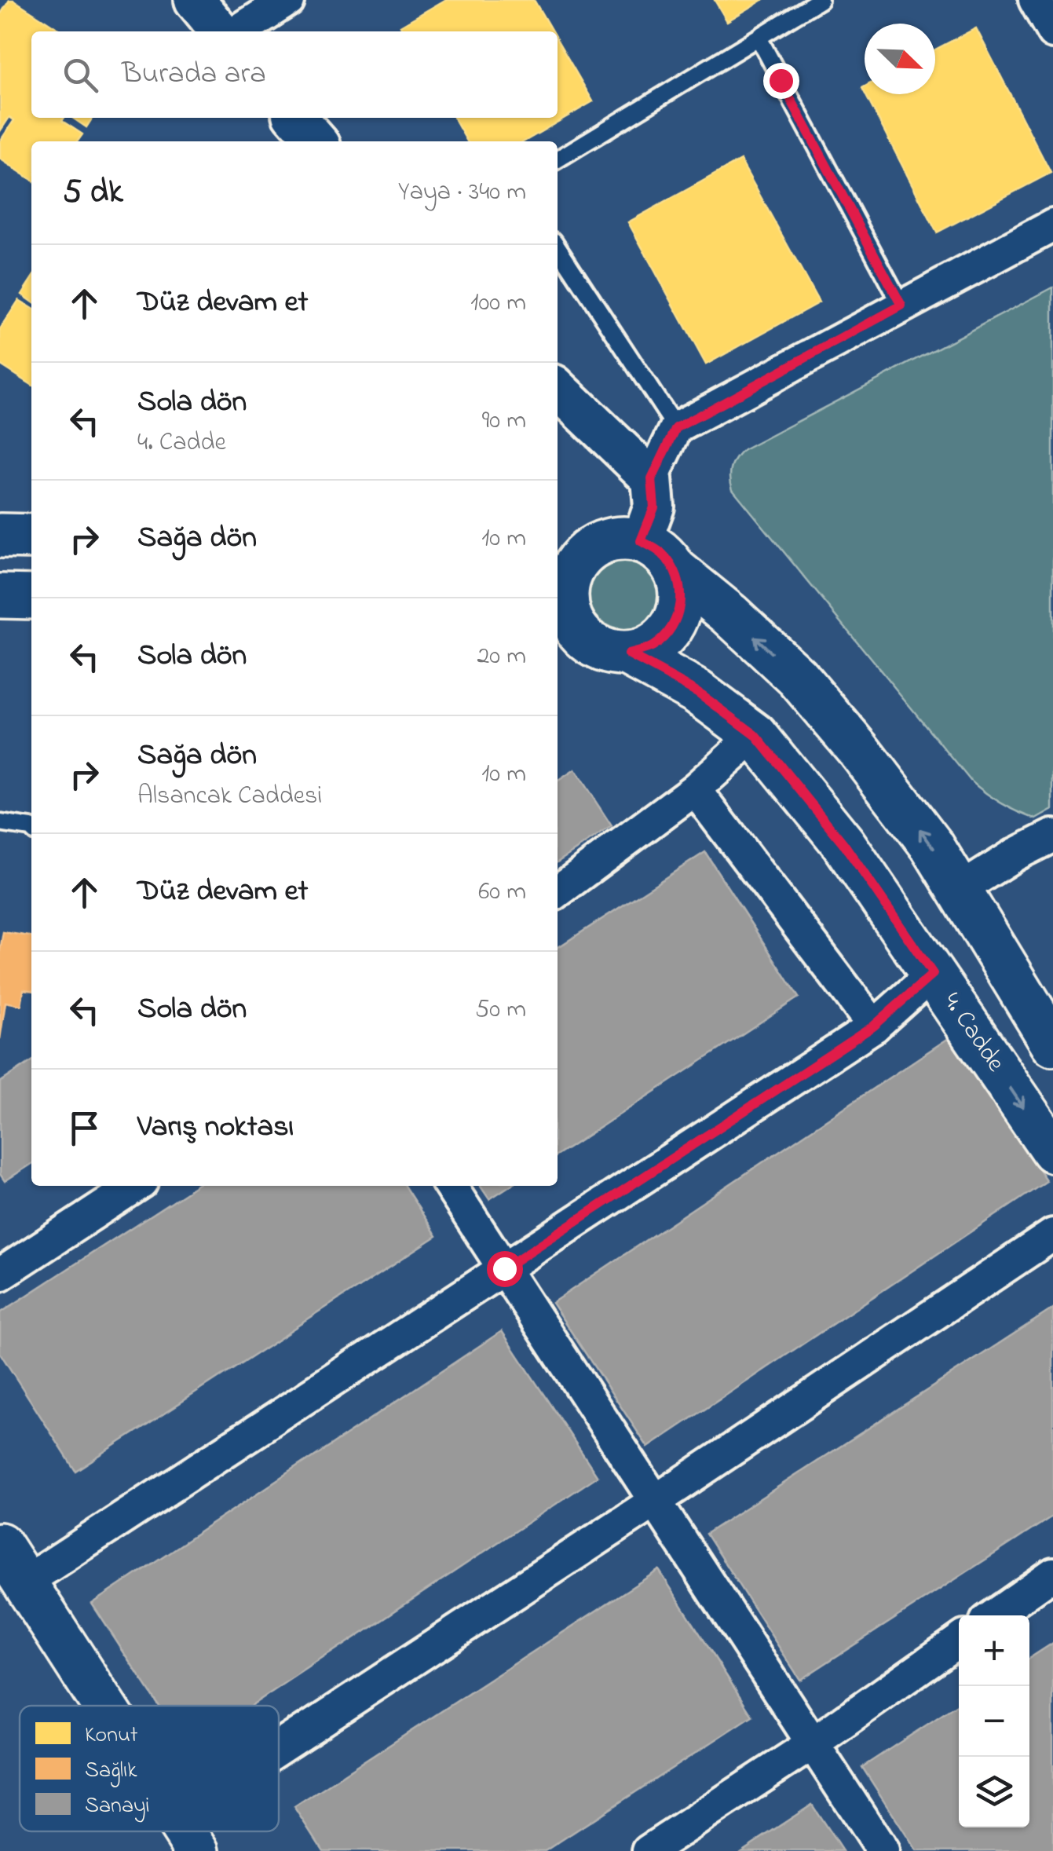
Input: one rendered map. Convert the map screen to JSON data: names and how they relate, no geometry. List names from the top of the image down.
{
  "streets": {
    "main road": ["4. Cadde"]
  },
  "legend": ["Konut", "Sağlık", "Sanayi"],
  "north": "bottom right",
  "page": {
    "search": "Burada ara",
    "heading": ["5 dk", "Yaya · 340 m"],
    "list": [
      ["Düz devam et", "100 m"],
      ["Sola dön", "4. Cadde", "90 m"],
      ["Sağa dön", "10 m"],
      ["Sola dön", "20 m"],
      ["Sağa dön", "Alsancak Caddesi", "10 m"],
      ["Düz devam et", "60 m"],
      ["Sola dön", "50 m"],
      "Varış noktası"
    ],
    "map_buttons": ["+", "−"]
  }
}
